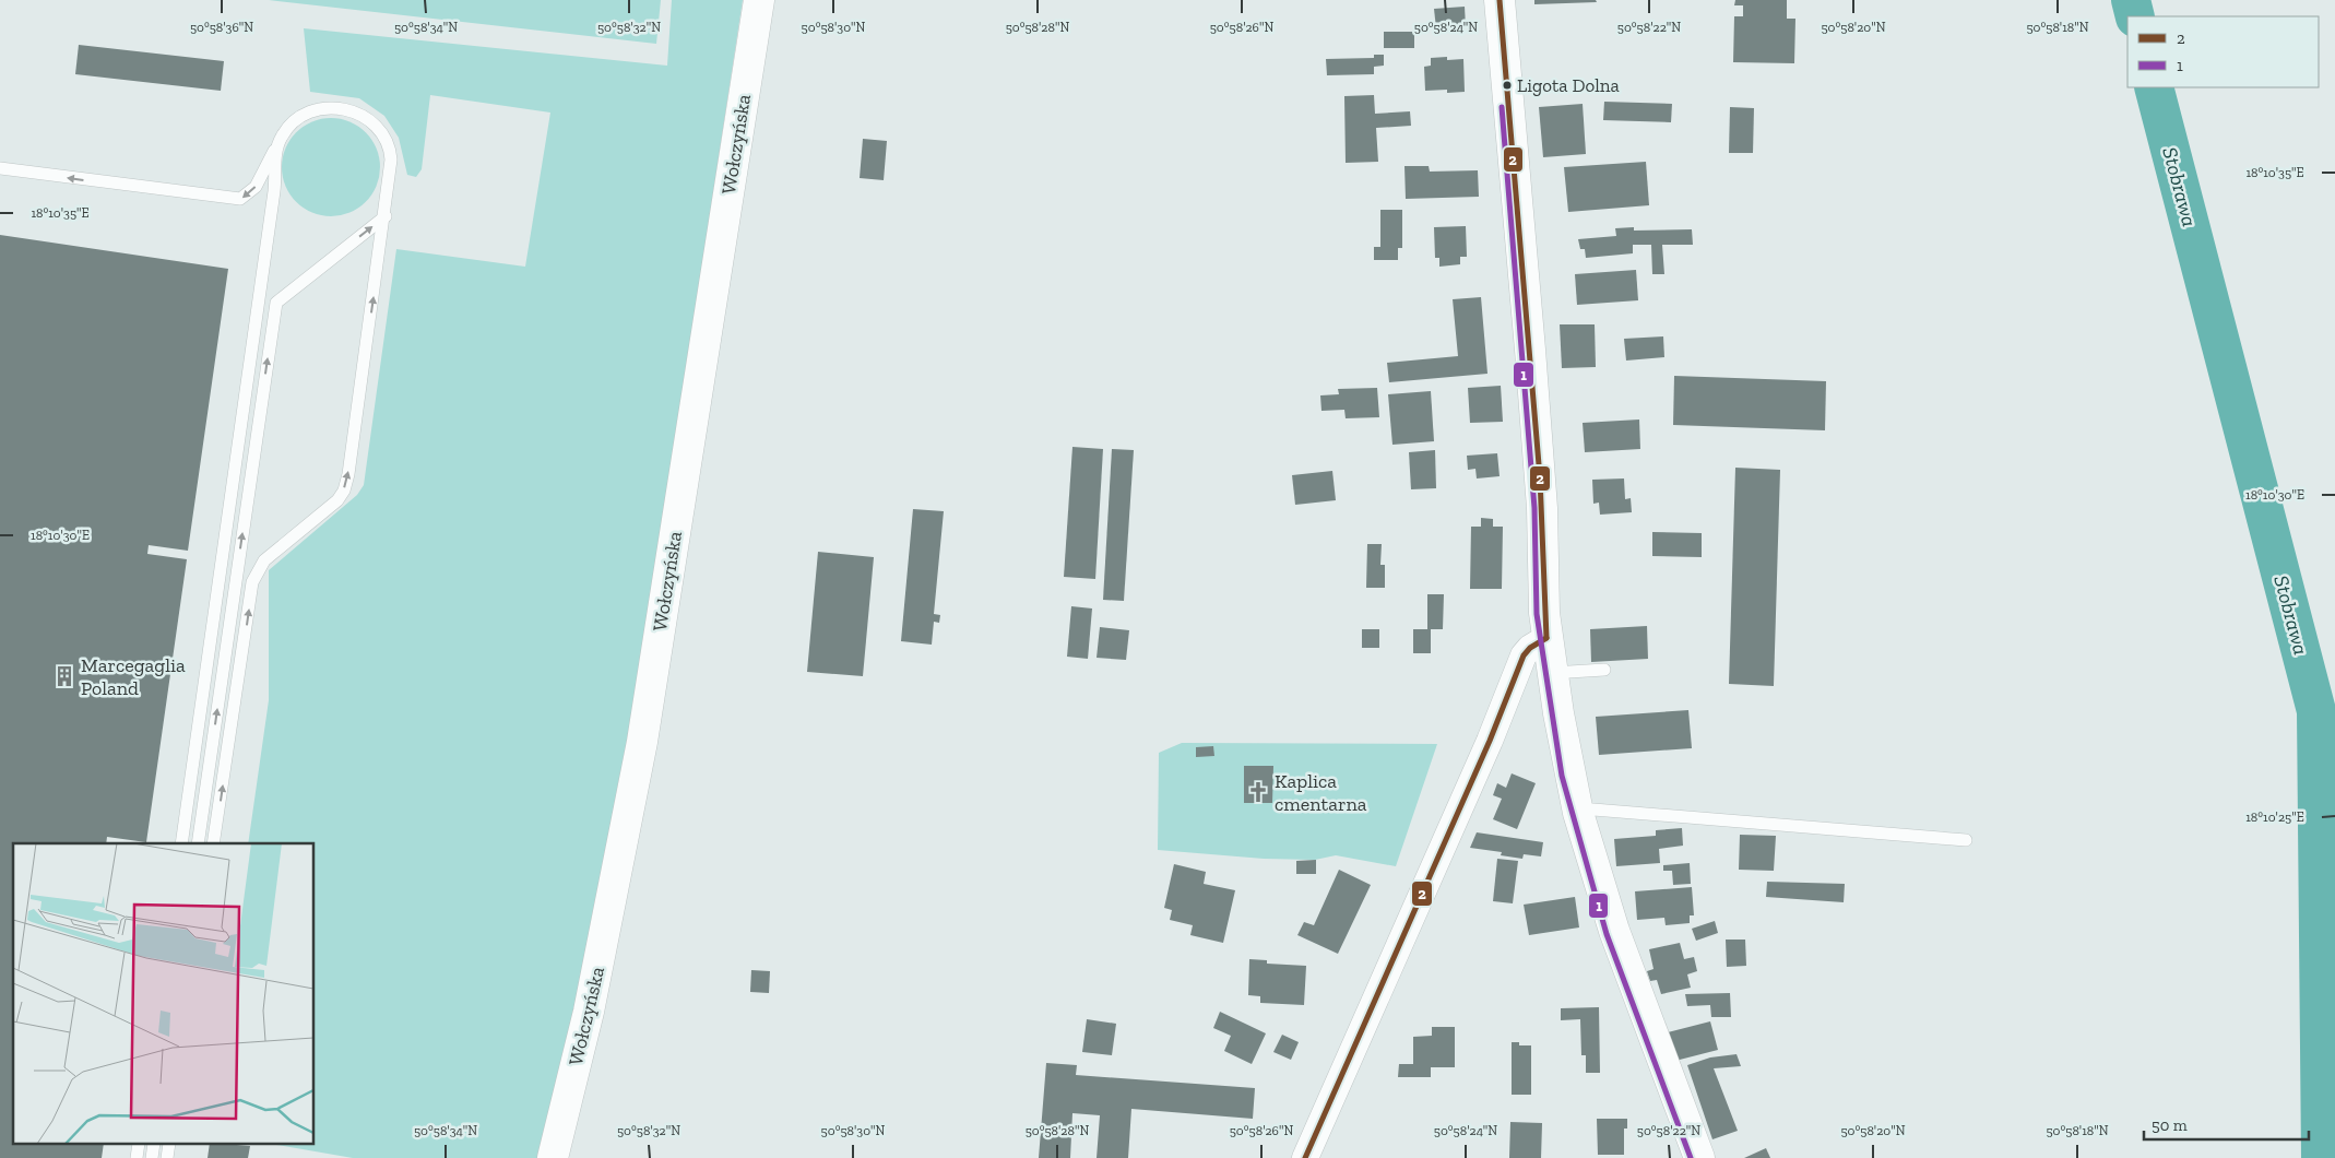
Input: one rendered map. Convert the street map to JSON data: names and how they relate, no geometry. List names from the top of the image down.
{
  "streets": {
    "street": ["Wołczyńska"]
  },
  "water": ["Stobrawa"],
  "places": {
    "other": ["Ligota Dolna"],
    "building": ["Marcegaglia Poland"],
    "church": ["Kaplica cmentarna"]
  },
  "lines": ["transit line 2", "transit line 1"],
  "legend": ["2", "1"],
  "scale_bar": "50 m",
  "coordinates": [
    "50°58'36\"N",
    "50°58'34\"N",
    "50°58'32\"N",
    "50°58'30\"N",
    "50°58'28\"N",
    "50°58'26\"N",
    "50°58'24\"N",
    "50°58'22\"N",
    "50°58'20\"N",
    "50°58'18\"N",
    "18°10'35\"E",
    "18°10'30\"E",
    "18°10'25\"E"
  ]
}
